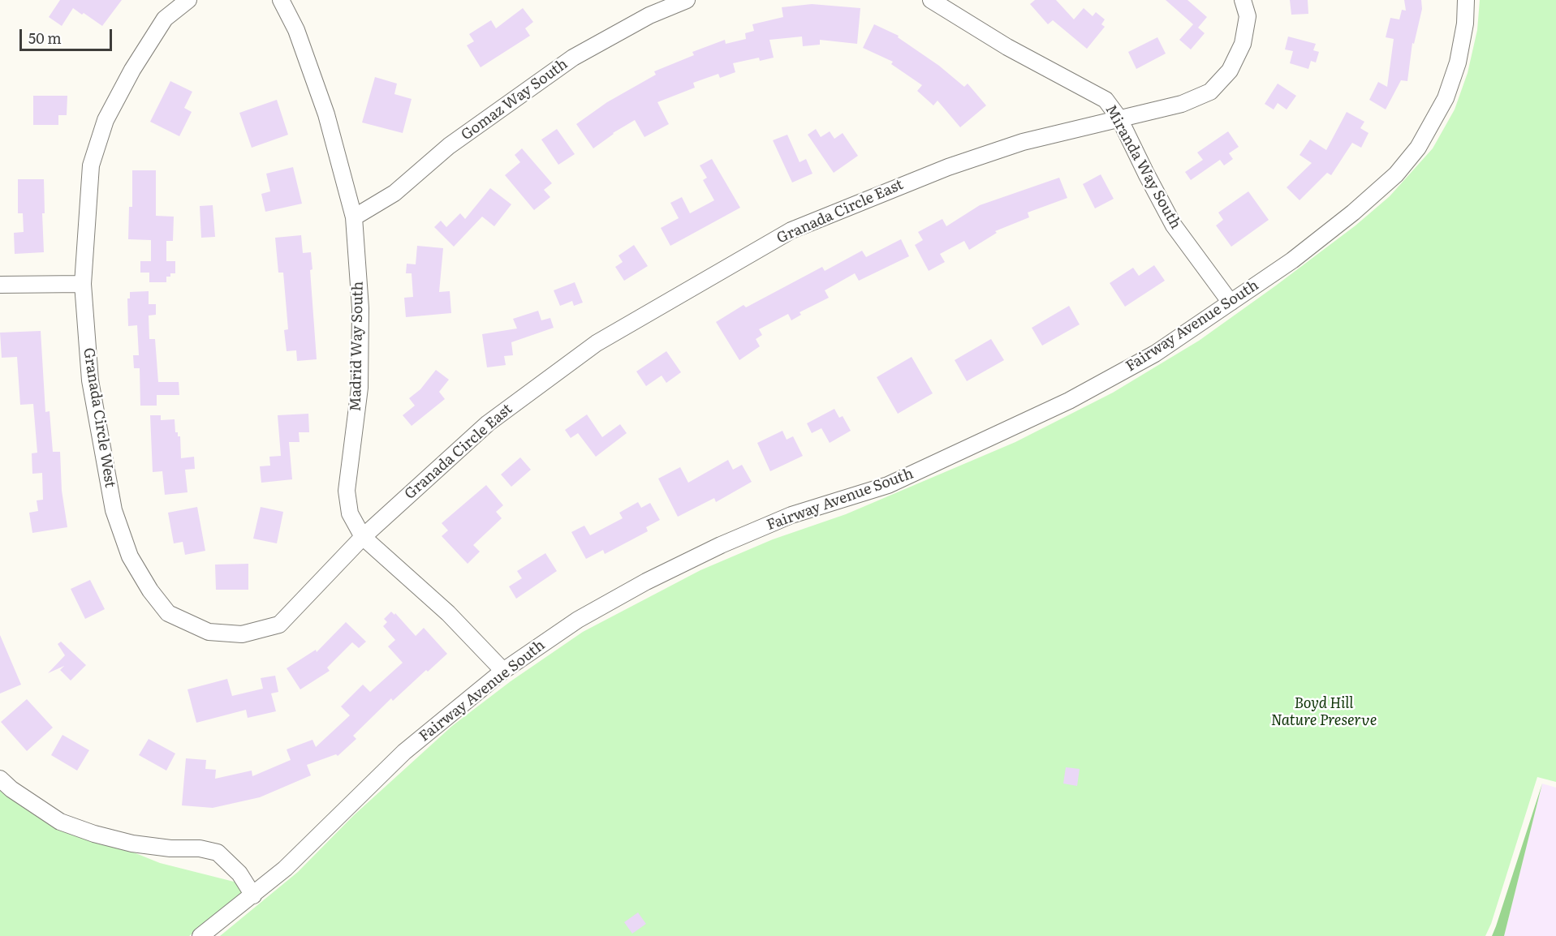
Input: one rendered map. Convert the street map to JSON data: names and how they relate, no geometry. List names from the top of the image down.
{
  "streets": {
    "street": [
      "Gomaz Way South",
      "Miranda Way South",
      "Granada Circle East",
      "Fairway Avenue South",
      "Madrid Way South",
      "Granada Circle West"
    ]
  },
  "crossings": [
    ["Gomaz Way South", "Madrid Way South"],
    ["Miranda Way South", "Granada Circle East"],
    ["Miranda Way South", "Fairway Avenue South"],
    ["Granada Circle East", "Madrid Way South"],
    ["Granada Circle East", "Granada Circle West"],
    ["Fairway Avenue South", "Madrid Way South"],
    ["Madrid Way South", "Granada Circle West"]
  ],
  "parks": ["Boyd Hill Nature Preserve"],
  "scale_bar": "50 m"
}
